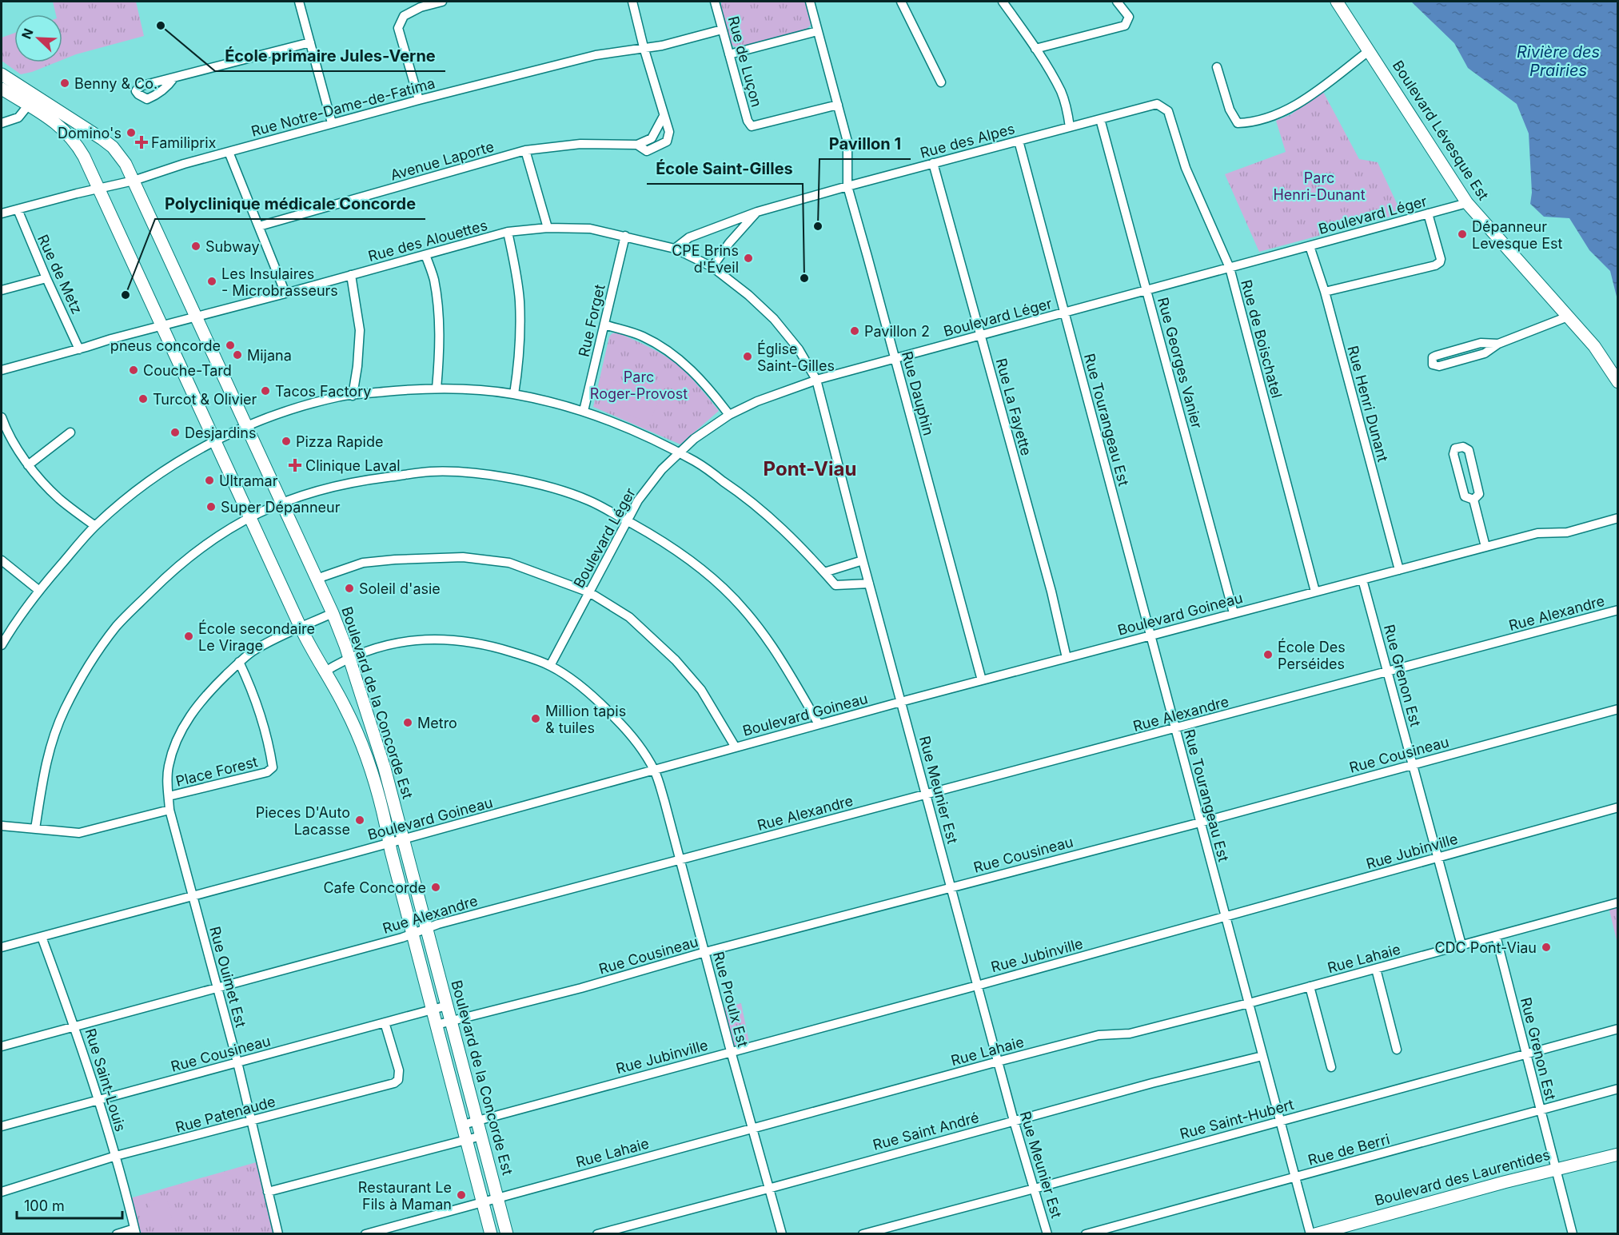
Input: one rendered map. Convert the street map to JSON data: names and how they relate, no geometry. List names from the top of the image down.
{
  "streets": {
    "street": [
      "Rue de Luçon",
      "Rue Notre-Dame-de-Fatima",
      "Boulevard Lévesque Est",
      "Rue des Alpes",
      "Avenue Laporte",
      "Boulevard Léger",
      "Rue des Alouettes",
      "Rue de Metz",
      "Rue Forget",
      "Rue de Boischatel",
      "Rue Georges Vanier",
      "Rue Dauphin",
      "Rue Henri Dunant",
      "Rue La Fayette",
      "Rue Tourangeau Est",
      "Rue Alexandre",
      "Boulevard Goineau",
      "Rue Grenon Est",
      "Boulevard de la Concorde Est",
      "Rue Cousineau",
      "Place Forest",
      "Rue Meunier Est",
      "Rue Jubinville",
      "Rue Lahaie",
      "Rue Ouimet Est",
      "Rue Proulx Est",
      "Rue Saint-Louis",
      "Rue Patenaude",
      "Rue Saint-Hubert",
      "Rue Saint André",
      "Rue de Berri",
      "Boulevard des Laurentides"
    ]
  },
  "crossings": [
    ["Rue de Luçon", "Rue Notre-Dame-de-Fatima"],
    ["Rue de Luçon", "Rue Dauphin"],
    ["Rue Notre-Dame-de-Fatima", "Avenue Laporte"],
    ["Rue Notre-Dame-de-Fatima", "Rue de Metz"],
    ["Rue Notre-Dame-de-Fatima", "Boulevard de la Concorde Est"],
    ["Boulevard Lévesque Est", "Boulevard Léger"],
    ["Rue des Alpes", "Rue des Alouettes"],
    ["Rue des Alpes", "Rue de Boischatel"],
    ["Rue des Alpes", "Rue Georges Vanier"],
    ["Rue des Alpes", "Rue Dauphin"],
    ["Rue des Alpes", "Rue La Fayette"],
    ["Rue des Alpes", "Rue Tourangeau Est"],
    ["Boulevard Léger", "Rue des Alouettes"],
    ["Boulevard Léger", "Rue de Boischatel"],
    ["Boulevard Léger", "Rue Georges Vanier"],
    ["Boulevard Léger", "Rue Dauphin"],
    ["Boulevard Léger", "Rue Henri Dunant"],
    ["Boulevard Léger", "Rue La Fayette"],
    ["Boulevard Léger", "Rue Tourangeau Est"],
    ["Boulevard Léger", "Rue Meunier Est"],
    ["Boulevard Léger", "Rue Proulx Est"],
    ["Rue des Alouettes", "Rue de Metz"],
    ["Rue des Alouettes", "Rue Forget"],
    ["Rue des Alouettes", "Boulevard de la Concorde Est"],
    ["Rue des Alouettes", "Rue Meunier Est"],
    ["Rue de Boischatel", "Boulevard Goineau"],
    ["Rue Georges Vanier", "Boulevard Goineau"],
    ["Rue Dauphin", "Boulevard Goineau"],
    ["Rue Henri Dunant", "Boulevard Goineau"],
    ["Rue La Fayette", "Boulevard Goineau"],
    ["Rue Tourangeau Est", "Rue Alexandre"],
    ["Rue Tourangeau Est", "Boulevard Goineau"],
    ["Rue Tourangeau Est", "Rue Cousineau"],
    ["Rue Tourangeau Est", "Rue Jubinville"],
    ["Rue Tourangeau Est", "Rue Lahaie"],
    ["Rue Tourangeau Est", "Rue Saint-Hubert"],
    ["Rue Tourangeau Est", "Rue Saint André"],
    ["Rue Tourangeau Est", "Rue de Berri"],
    ["Rue Alexandre", "Rue Grenon Est"],
    ["Rue Alexandre", "Boulevard de la Concorde Est"],
    ["Rue Alexandre", "Rue Meunier Est"],
    ["Rue Alexandre", "Rue Ouimet Est"],
    ["Rue Alexandre", "Rue Proulx Est"],
    ["Rue Alexandre", "Rue Saint-Louis"],
    ["Boulevard Goineau", "Rue Grenon Est"],
    ["Boulevard Goineau", "Boulevard de la Concorde Est"],
    ["Boulevard Goineau", "Rue Meunier Est"],
    ["Boulevard Goineau", "Rue Ouimet Est"],
    ["Boulevard Goineau", "Rue Proulx Est"],
    ["Boulevard Goineau", "Rue Saint-Louis"],
    ["Rue Grenon Est", "Rue Cousineau"],
    ["Rue Grenon Est", "Rue Jubinville"],
    ["Rue Grenon Est", "Rue Lahaie"],
    ["Rue Grenon Est", "Rue Saint-Hubert"],
    ["Rue Grenon Est", "Rue de Berri"],
    ["Rue Grenon Est", "Boulevard des Laurentides"],
    ["Boulevard de la Concorde Est", "Rue Cousineau"],
    ["Boulevard de la Concorde Est", "Rue Jubinville"],
    ["Boulevard de la Concorde Est", "Rue Lahaie"],
    ["Boulevard de la Concorde Est", "Rue Ouimet Est"],
    ["Boulevard de la Concorde Est", "Rue Proulx Est"],
    ["Rue Cousineau", "Rue Meunier Est"],
    ["Rue Cousineau", "Rue Ouimet Est"],
    ["Rue Cousineau", "Rue Proulx Est"],
    ["Rue Cousineau", "Rue Saint-Louis"],
    ["Rue Cousineau", "Rue Patenaude"],
    ["Place Forest", "Rue Ouimet Est"],
    ["Rue Meunier Est", "Rue Jubinville"],
    ["Rue Meunier Est", "Rue Lahaie"],
    ["Rue Meunier Est", "Rue Saint-Hubert"],
    ["Rue Meunier Est", "Rue Saint André"],
    ["Rue Jubinville", "Rue Proulx Est"],
    ["Rue Lahaie", "Rue Proulx Est"],
    ["Rue Ouimet Est", "Rue Patenaude"],
    ["Rue Proulx Est", "Rue Saint André"],
    ["Rue Saint-Louis", "Rue Patenaude"]
  ],
  "districts": ["Pont-Viau"],
  "water": ["Rivière des Prairies"],
  "parks": ["Parc Henri-Dunant", "Parc Roger-Provost"],
  "places": {
    "other": [
      "École primaire Jules-Verne",
      "Benny & Co.",
      "Domino's",
      "Pavillon 1",
      "Dépanneur Levesque Est",
      "Subway",
      "CPE Brins d'Éveil",
      "École Saint-Gilles",
      "Les Insulaires - Microbrasseurs",
      "Polyclinique médicale Concorde",
      "Pavillon 2",
      "pneus concorde",
      "Mijana",
      "Église Saint-Gilles",
      "Couche-Tard",
      "Tacos Factory",
      "Turcot & Olivier",
      "Desjardins",
      "Pizza Rapide",
      "Ultramar",
      "Super Dépanneur",
      "Soleil d'asie",
      "École secondaire Le Virage",
      "École Des Perséides",
      "Million tapis & tuiles",
      "Metro",
      "Pieces D'Auto Lacasse",
      "Cafe Concorde",
      "CDC Pont-Viau",
      "Restaurant Le Fils à Maman"
    ],
    "health": ["Familiprix", "Clinique Laval"]
  },
  "scale_bar": "100 m",
  "north": "top left"
}
